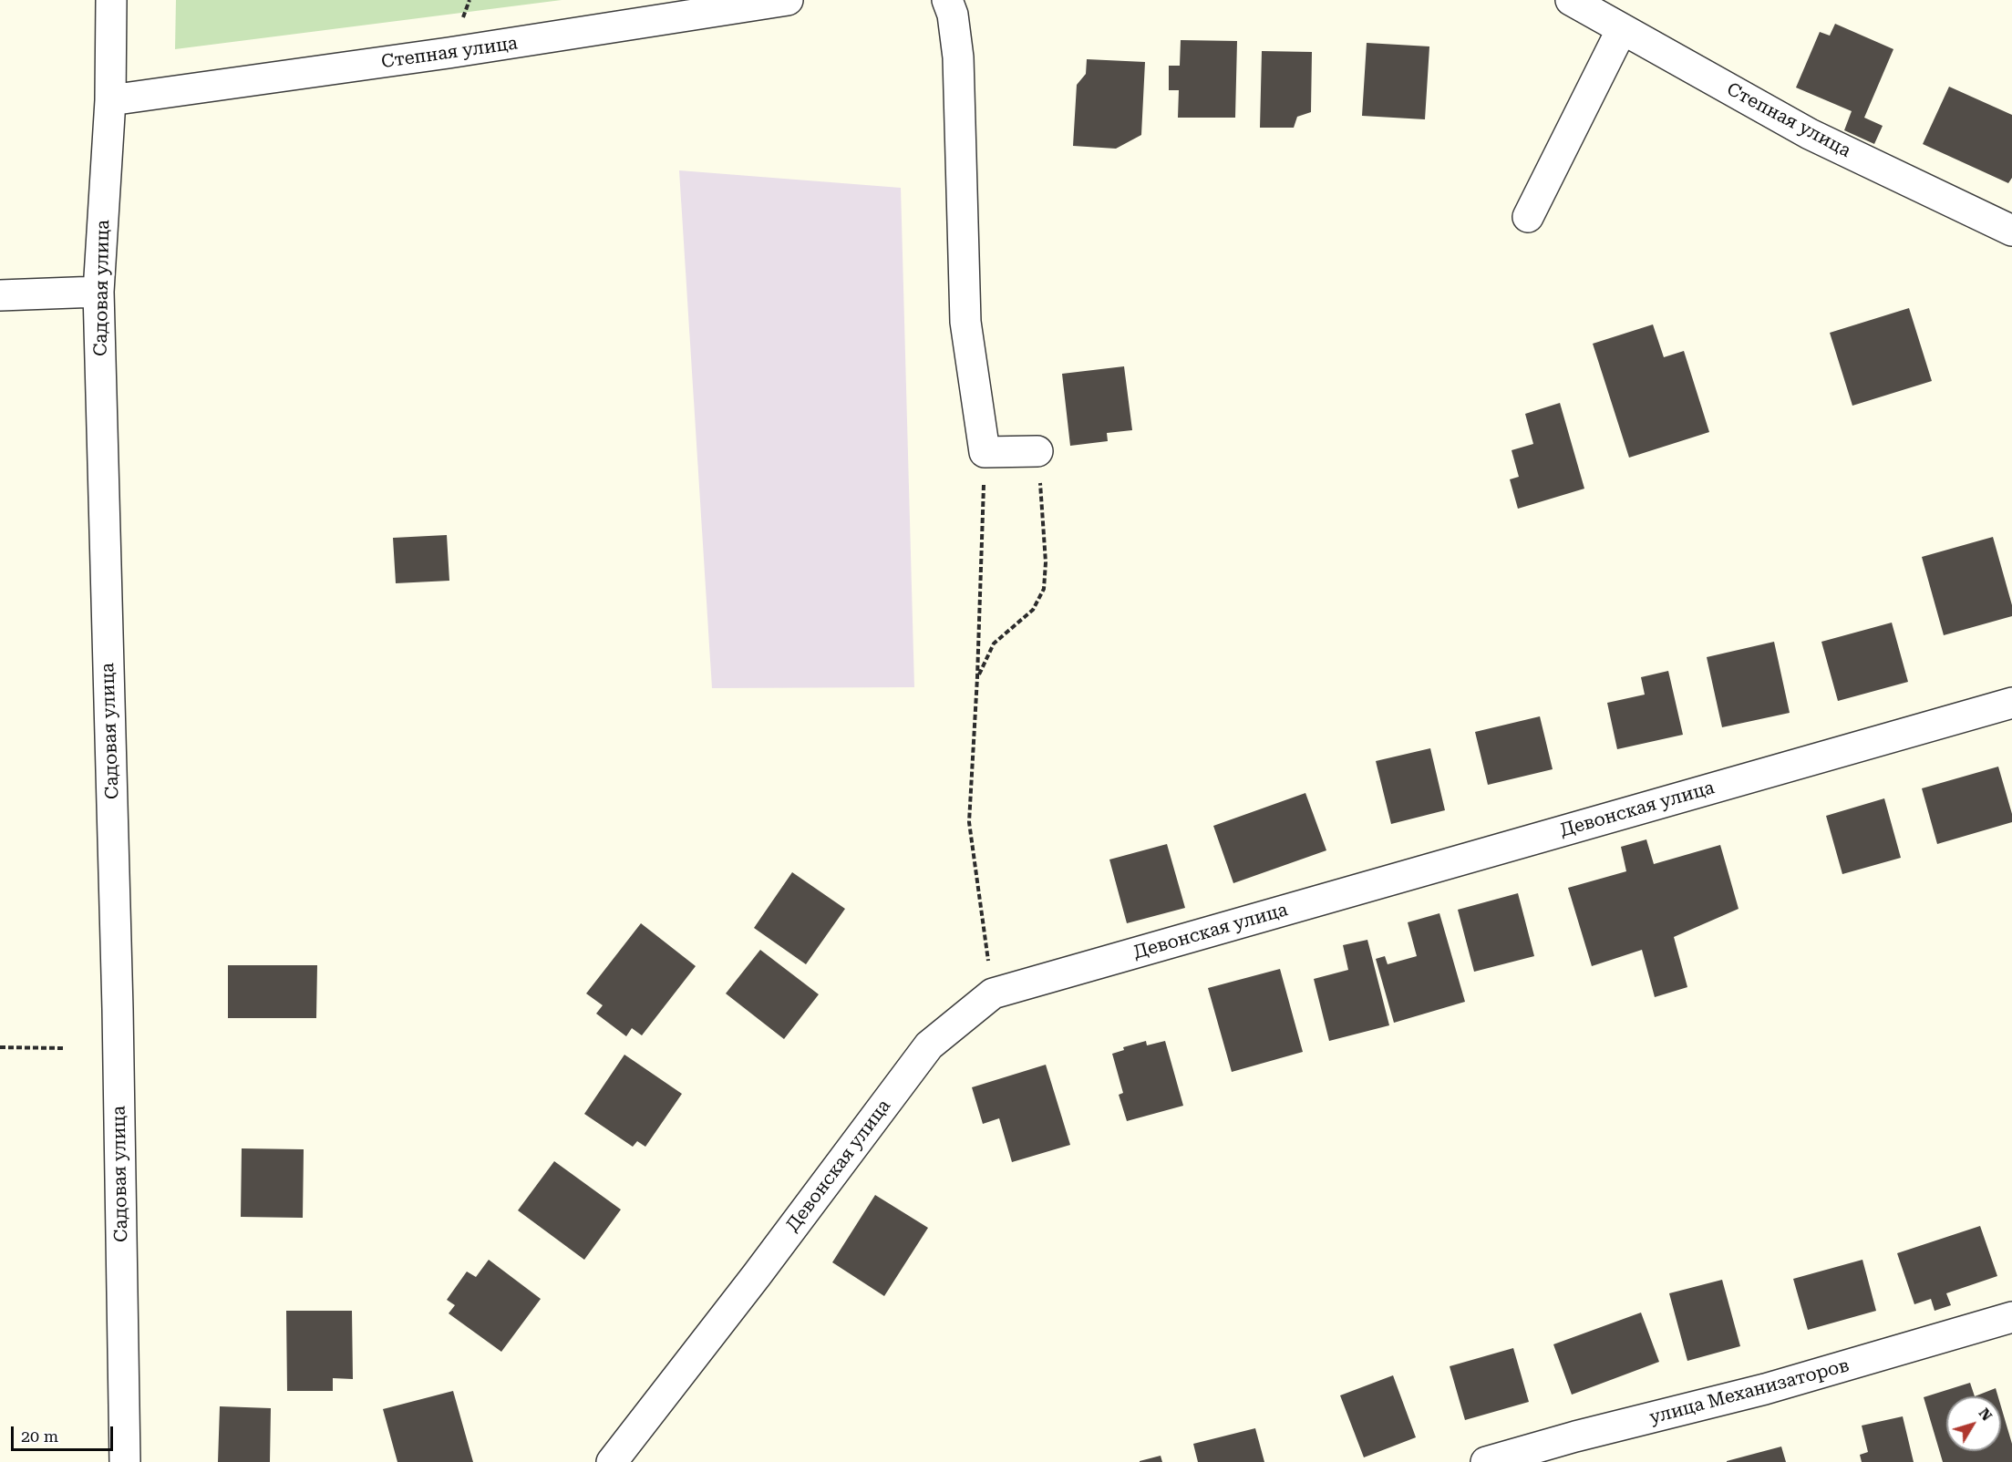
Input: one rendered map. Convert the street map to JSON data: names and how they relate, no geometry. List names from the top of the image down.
{
  "streets": {
    "street": [
      "Степная улица",
      "Садовая улица",
      "Девонская улица",
      "улица Механизаторов"
    ]
  },
  "crossings": [
    ["Степная улица", "Садовая улица"]
  ],
  "scale_bar": "20 m",
  "north": "top right"
}
